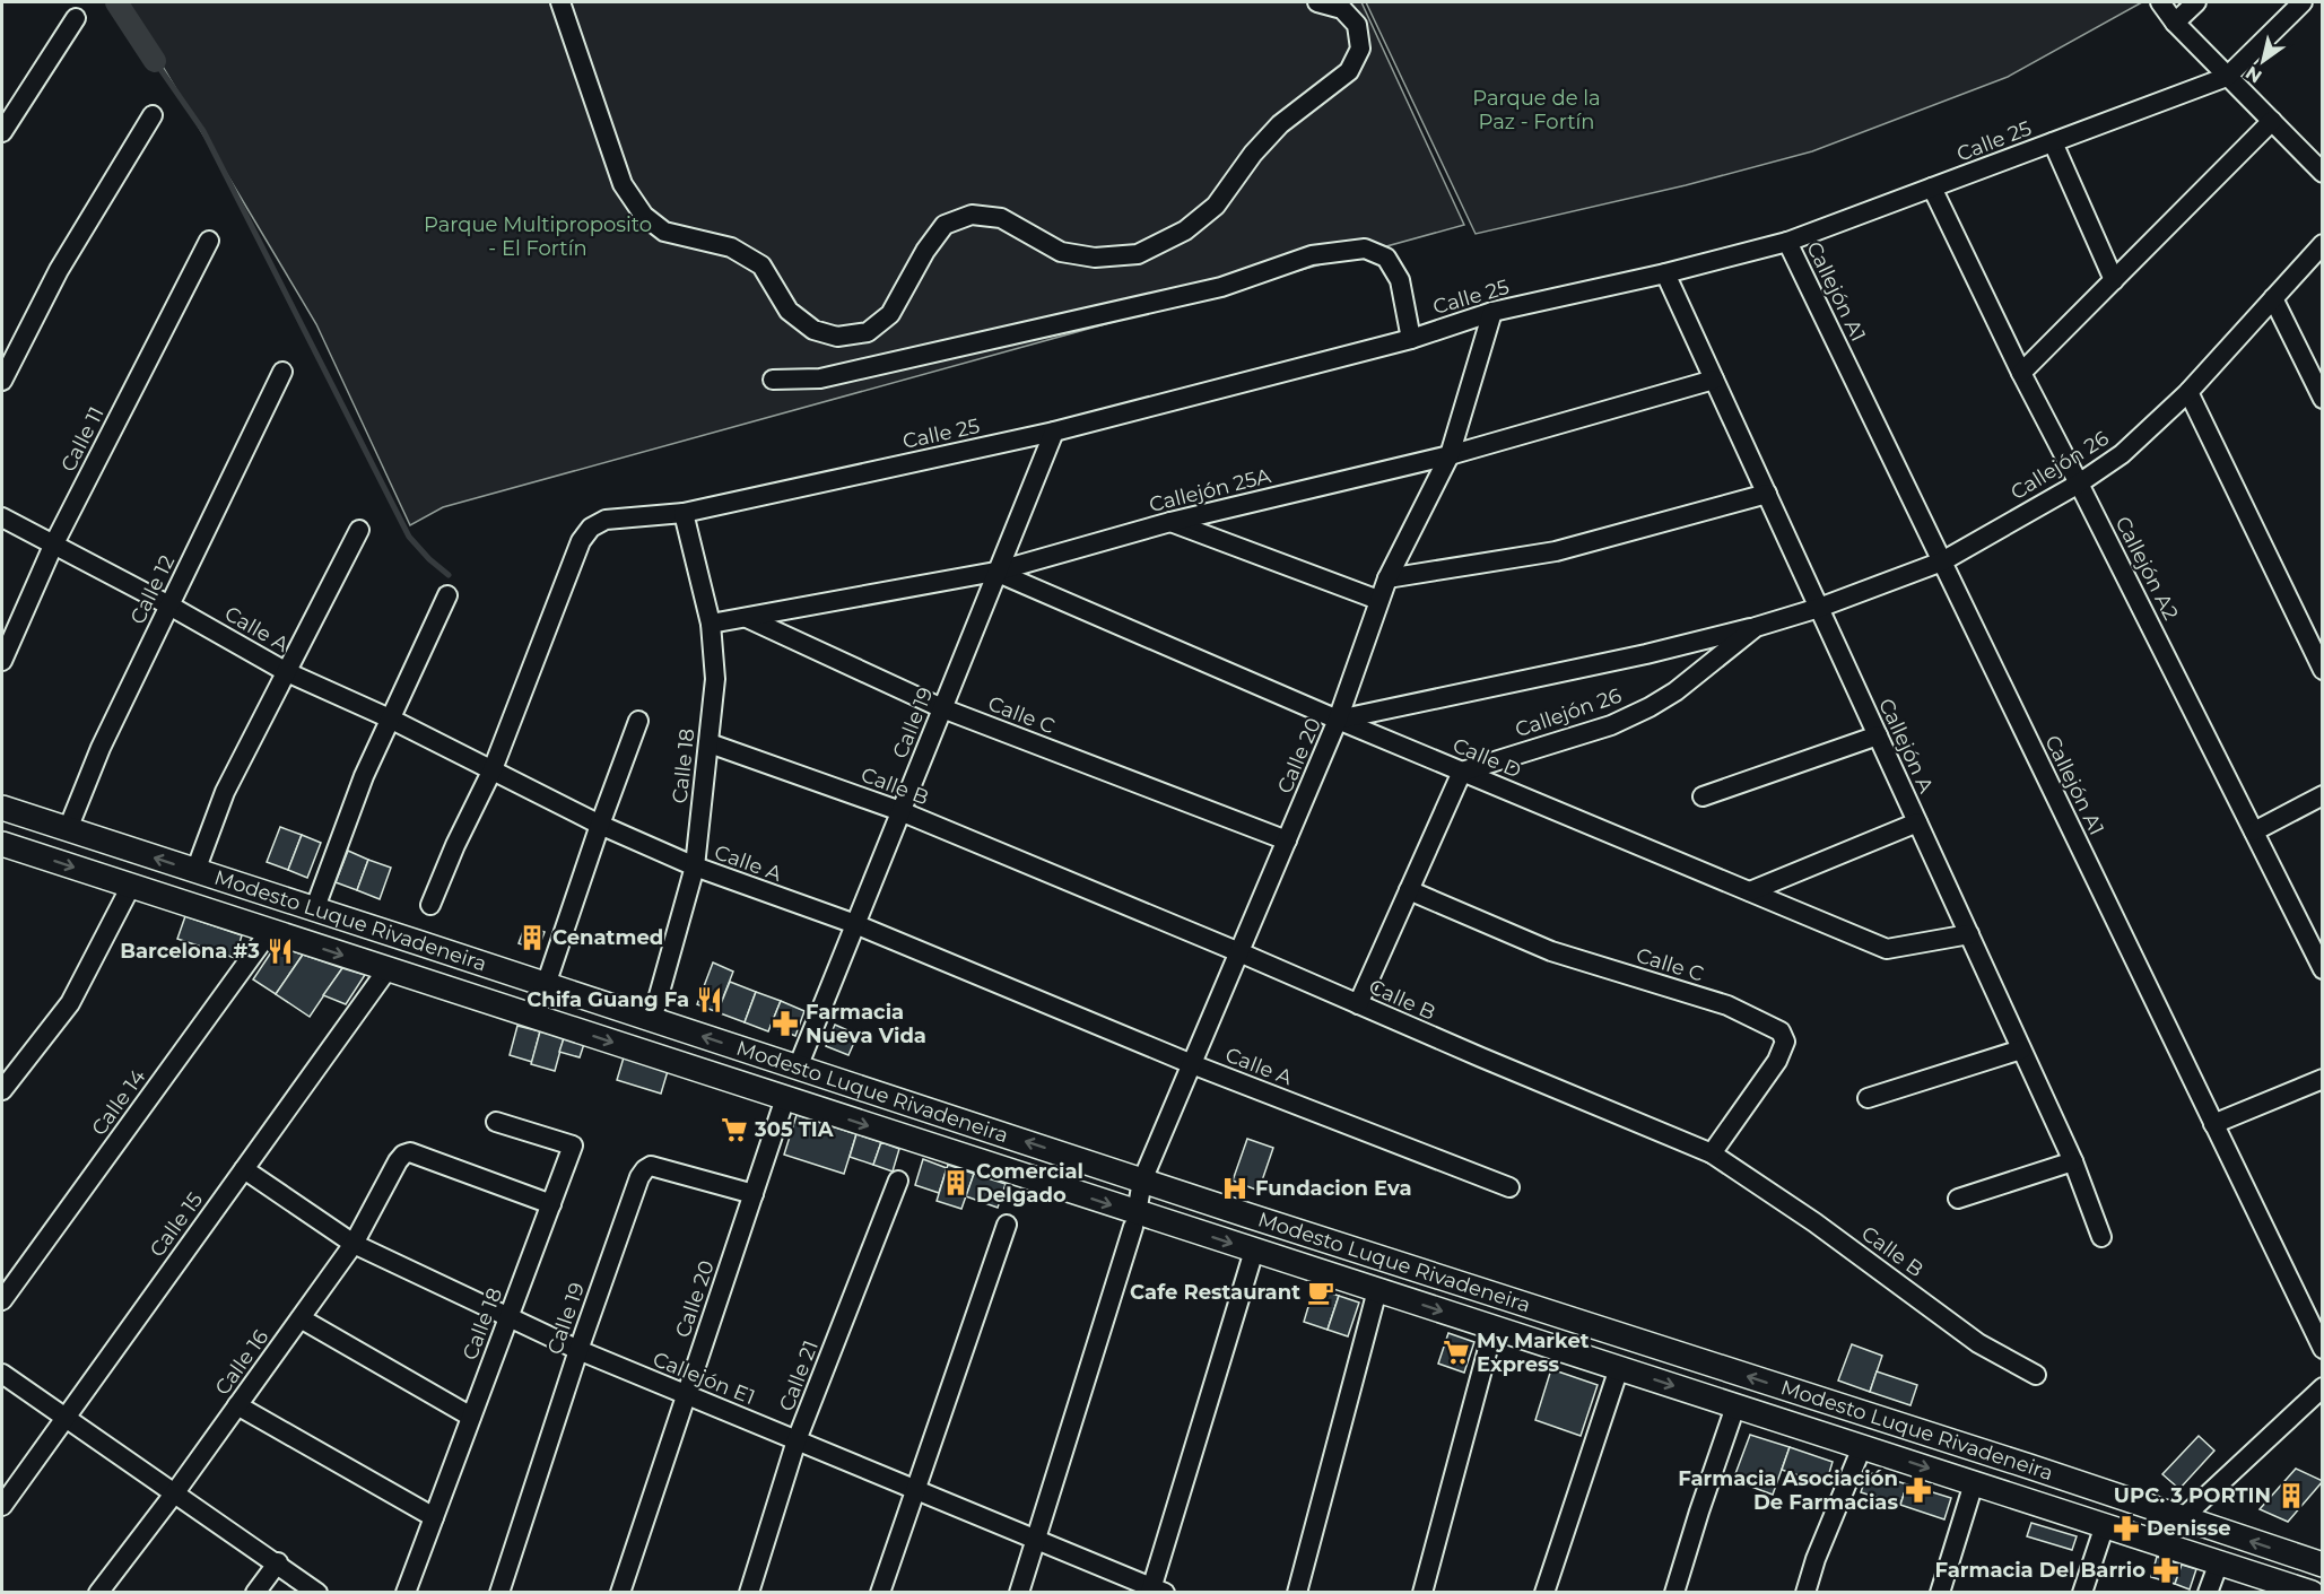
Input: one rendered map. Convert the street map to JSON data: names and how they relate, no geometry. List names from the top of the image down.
{
  "streets": {
    "street": [
      "Calle 25",
      "Callejón A1",
      "Calle 11",
      "Callejón 26",
      "Callejón 25A",
      "Callejón A2",
      "Calle 12",
      "Calle A",
      "Calle C",
      "Calle 19",
      "Callejón A",
      "Calle 20",
      "Calle D",
      "Calle 18",
      "Calle B",
      "Modesto Luque Rivadeneira",
      "Calle 14",
      "Calle 15",
      "Calle 16",
      "Calle 21",
      "Callejón E1"
    ]
  },
  "crossings": [
    ["Calle 25", "Callejón A1"],
    ["Calle 25", "Callejón A2"],
    ["Calle 25", "Calle A"],
    ["Calle 25", "Calle 19"],
    ["Calle 25", "Callejón A"],
    ["Calle 25", "Calle 20"],
    ["Calle 25", "Calle 18"],
    ["Callejón A1", "Callejón 26"],
    ["Calle 11", "Calle A"],
    ["Callejón 26", "Callejón A2"],
    ["Callejón 26", "Callejón A"],
    ["Callejón 26", "Calle 20"],
    ["Callejón 26", "Calle D"],
    ["Callejón 25A", "Calle C"],
    ["Callejón 25A", "Calle 19"],
    ["Callejón 25A", "Callejón A"],
    ["Callejón 25A", "Calle 20"],
    ["Callejón 25A", "Calle D"],
    ["Callejón 25A", "Calle 18"],
    ["Calle 12", "Calle A"],
    ["Calle 12", "Modesto Luque Rivadeneira"],
    ["Calle A", "Calle 19"],
    ["Calle A", "Calle 20"],
    ["Calle A", "Calle 18"],
    ["Calle C", "Calle 19"],
    ["Calle C", "Calle 20"],
    ["Calle C", "Calle B"],
    ["Calle 19", "Calle 20"],
    ["Calle 19", "Calle D"],
    ["Calle 19", "Calle B"],
    ["Calle 19", "Modesto Luque Rivadeneira"],
    ["Calle 19", "Callejón E1"],
    ["Callejón A", "Calle D"],
    ["Calle 20", "Calle D"],
    ["Calle 20", "Calle B"],
    ["Calle 20", "Modesto Luque Rivadeneira"],
    ["Calle 20", "Callejón E1"],
    ["Calle 18", "Calle B"],
    ["Calle 18", "Modesto Luque Rivadeneira"],
    ["Calle 18", "Calle 16"],
    ["Calle 18", "Callejón E1"],
    ["Modesto Luque Rivadeneira", "Calle 14"],
    ["Modesto Luque Rivadeneira", "Calle 15"],
    ["Calle 15", "Callejón E1"],
    ["Calle 16", "Callejón E1"],
    ["Calle 21", "Callejón E1"]
  ],
  "parks": ["Parque de la Paz - Fortín", "Parque Multiproposito - El Fortín"],
  "places": {
    "building": ["Cenatmed", "Comercial Delgado", "UPC. 3 PORTIN"],
    "restaurant": ["Barcelona #3", "Chifa Guang Fa"],
    "pharmacy": [
      "Farmacia Nueva Vida",
      "Farmacia Asociación De Farmacias",
      "Denisse",
      "Farmacia Del Barrio"
    ],
    "supermarket": ["305 TIA", "My Market Express"],
    "hospital": ["Fundacion Eva"],
    "cafe": ["Cafe Restaurant"]
  },
  "north": "bottom left"
}
